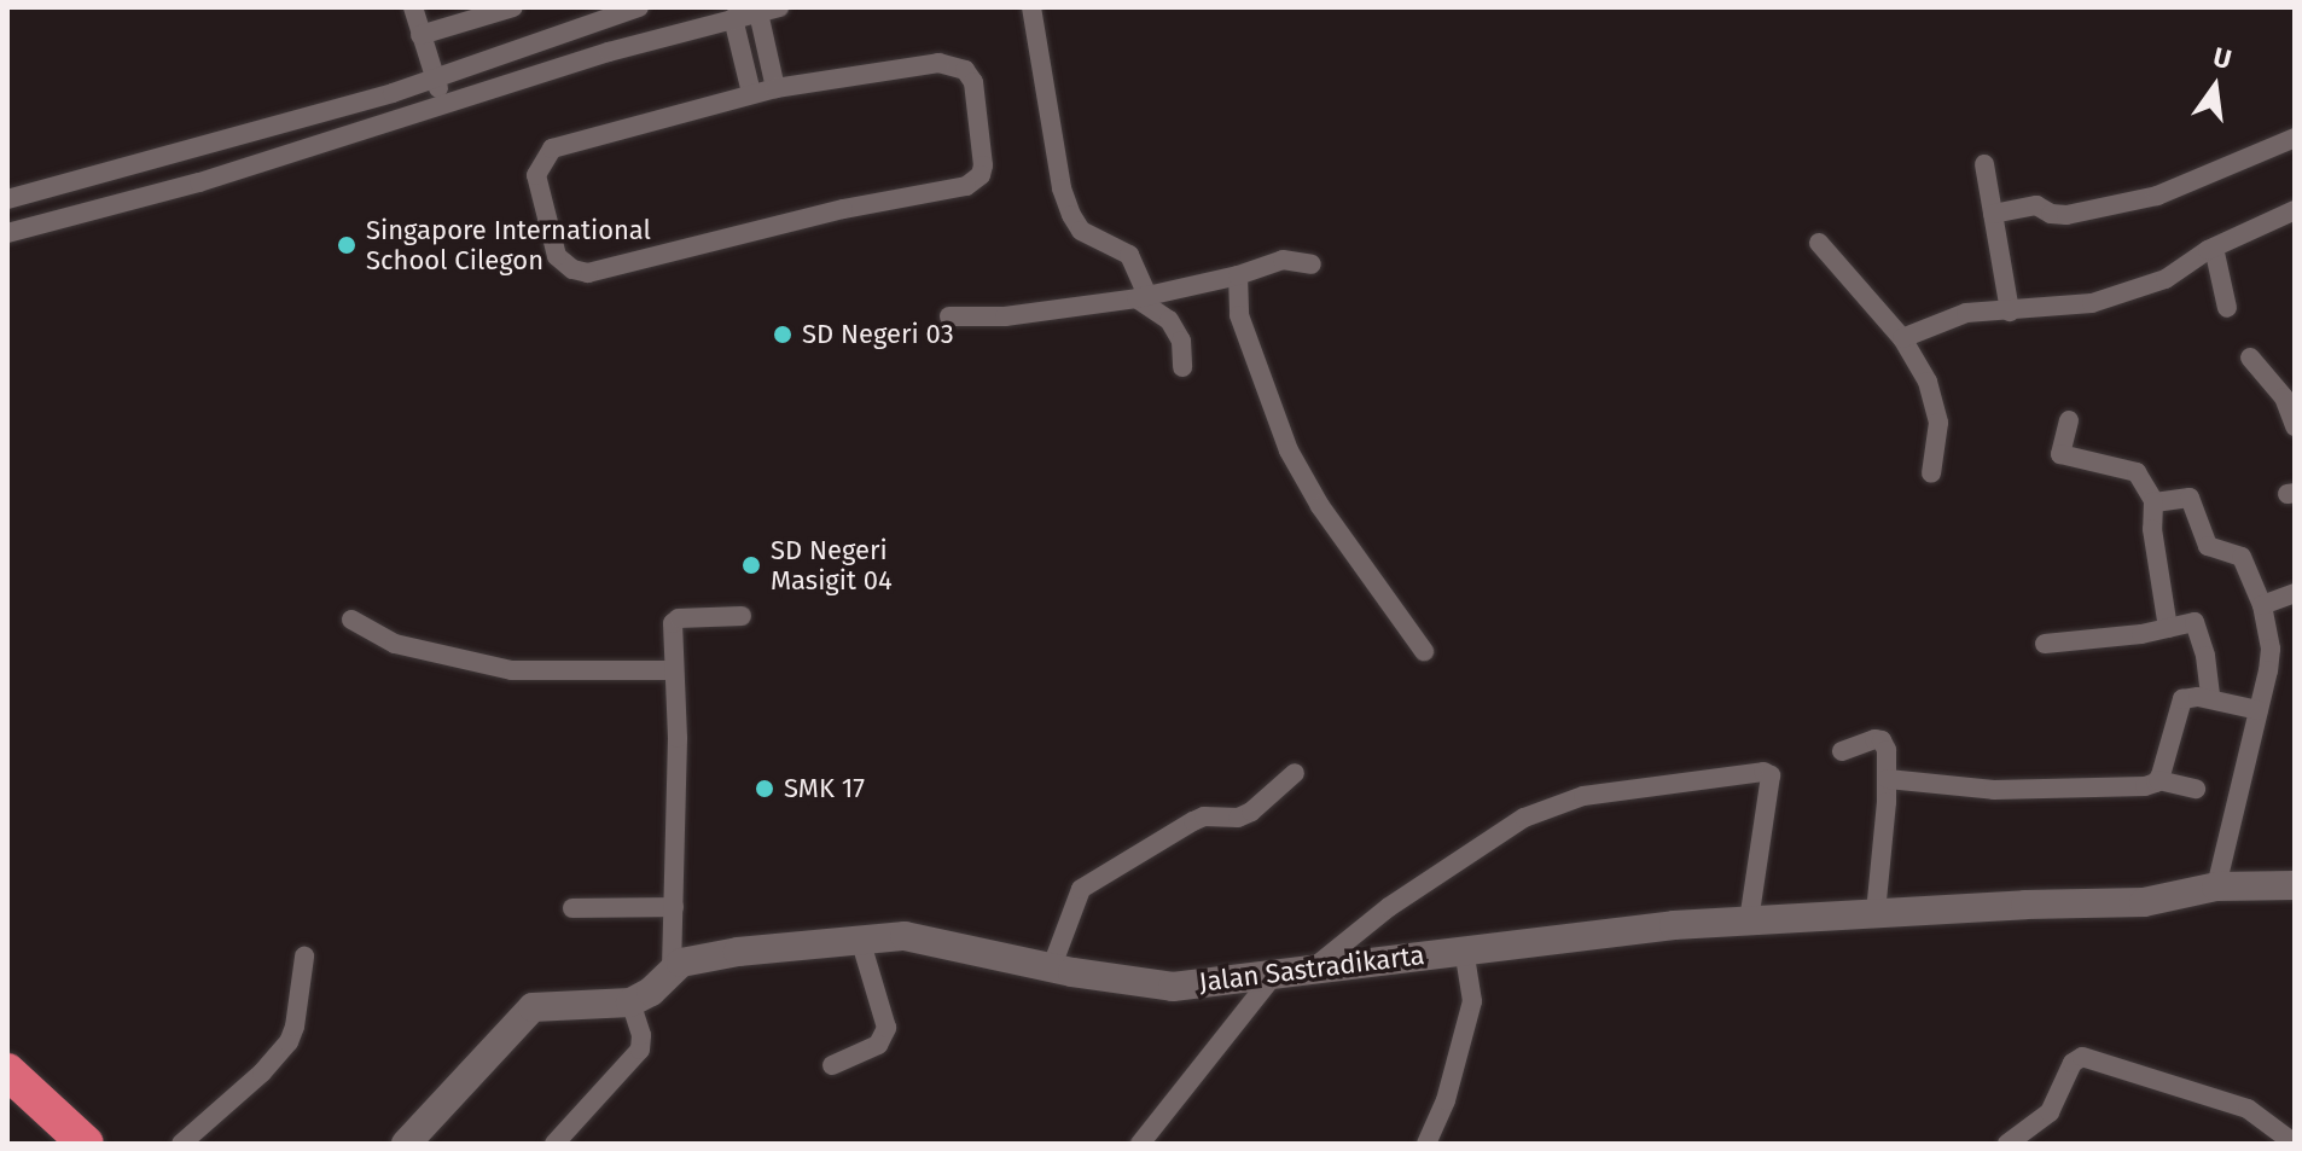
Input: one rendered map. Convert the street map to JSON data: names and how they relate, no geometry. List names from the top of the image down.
{
  "streets": {
    "street": ["Jalan Sastradikarta"]
  },
  "places": [
    "Singapore International School Cilegon",
    "SD Negeri 03",
    "SD Negeri Masigit 04",
    "SMK 17"
  ],
  "north": "top"
}
